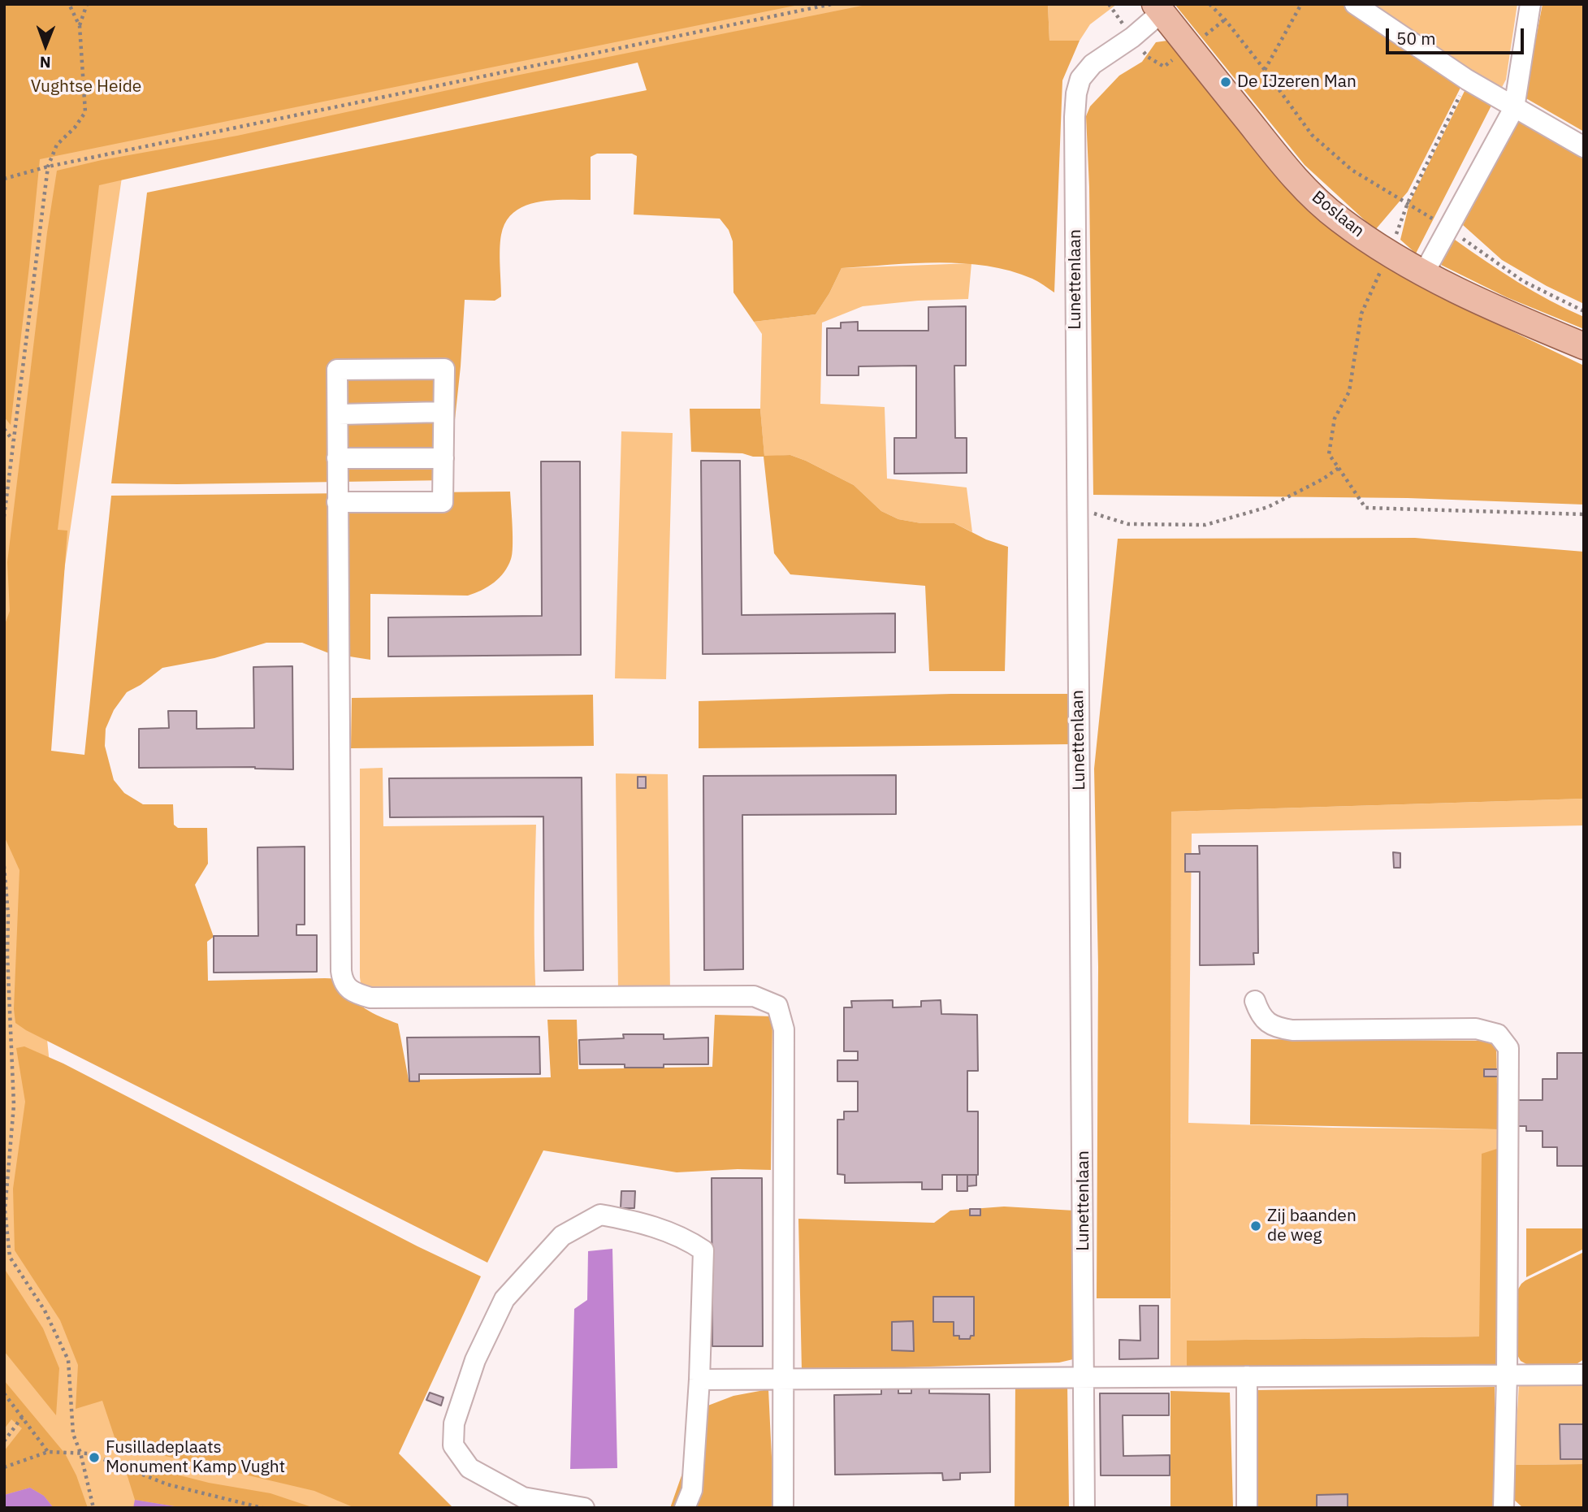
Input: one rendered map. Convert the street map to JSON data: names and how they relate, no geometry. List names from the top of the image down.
{
  "streets": {
    "main road": ["Boslaan"],
    "street": ["Lunettenlaan"]
  },
  "crossings": [
    ["Boslaan", "Lunettenlaan"]
  ],
  "parks": ["Vughtse Heide"],
  "places": ["De IJzeren Man", "Zij baanden de weg", "Fusilladeplaats Monument Kamp Vught"],
  "scale_bar": "50 m",
  "north": "bottom"
}
